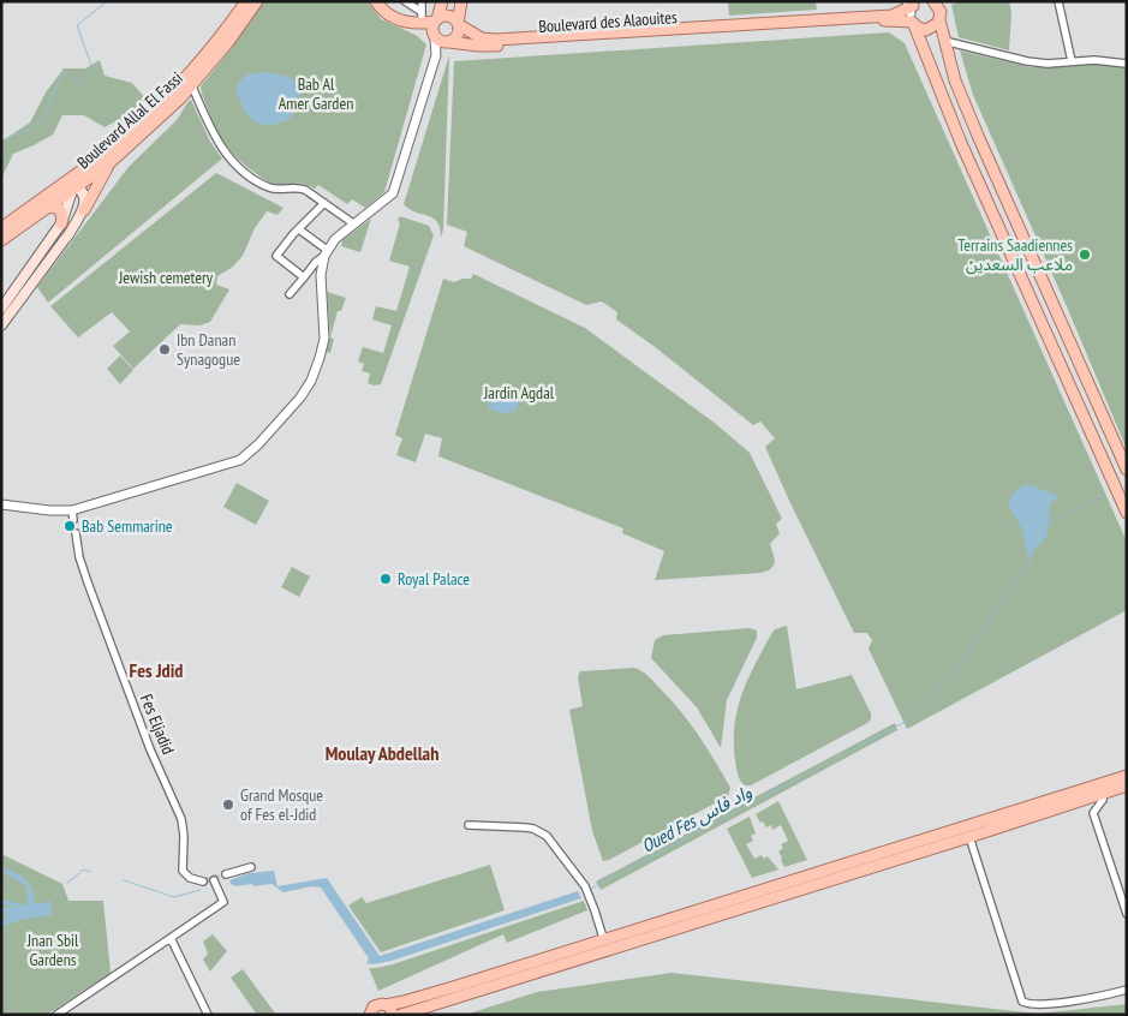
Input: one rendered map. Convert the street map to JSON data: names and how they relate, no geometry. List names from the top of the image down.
{
  "streets": {
    "main road": ["Boulevard des Alaouites", "Boulevard Allal El Fassi"],
    "street": ["Fes Eljadid"]
  },
  "districts": ["Fes Jdid", "Moulay Abdellah"],
  "water": ["Oued Fes واد فاس"],
  "parks": [
    "Bab Al Amer Garden",
    "Jewish cemetery",
    "Jardin Agdal",
    "Jnan Sbil Gardens"
  ],
  "places": [
    "Terrains Saadiennes ملاعب السعدين",
    "Ibn Danan Synagogue",
    "Bab Semmarine",
    "Royal Palace",
    "Grand Mosque of Fes el-Jdid"
  ]
}
